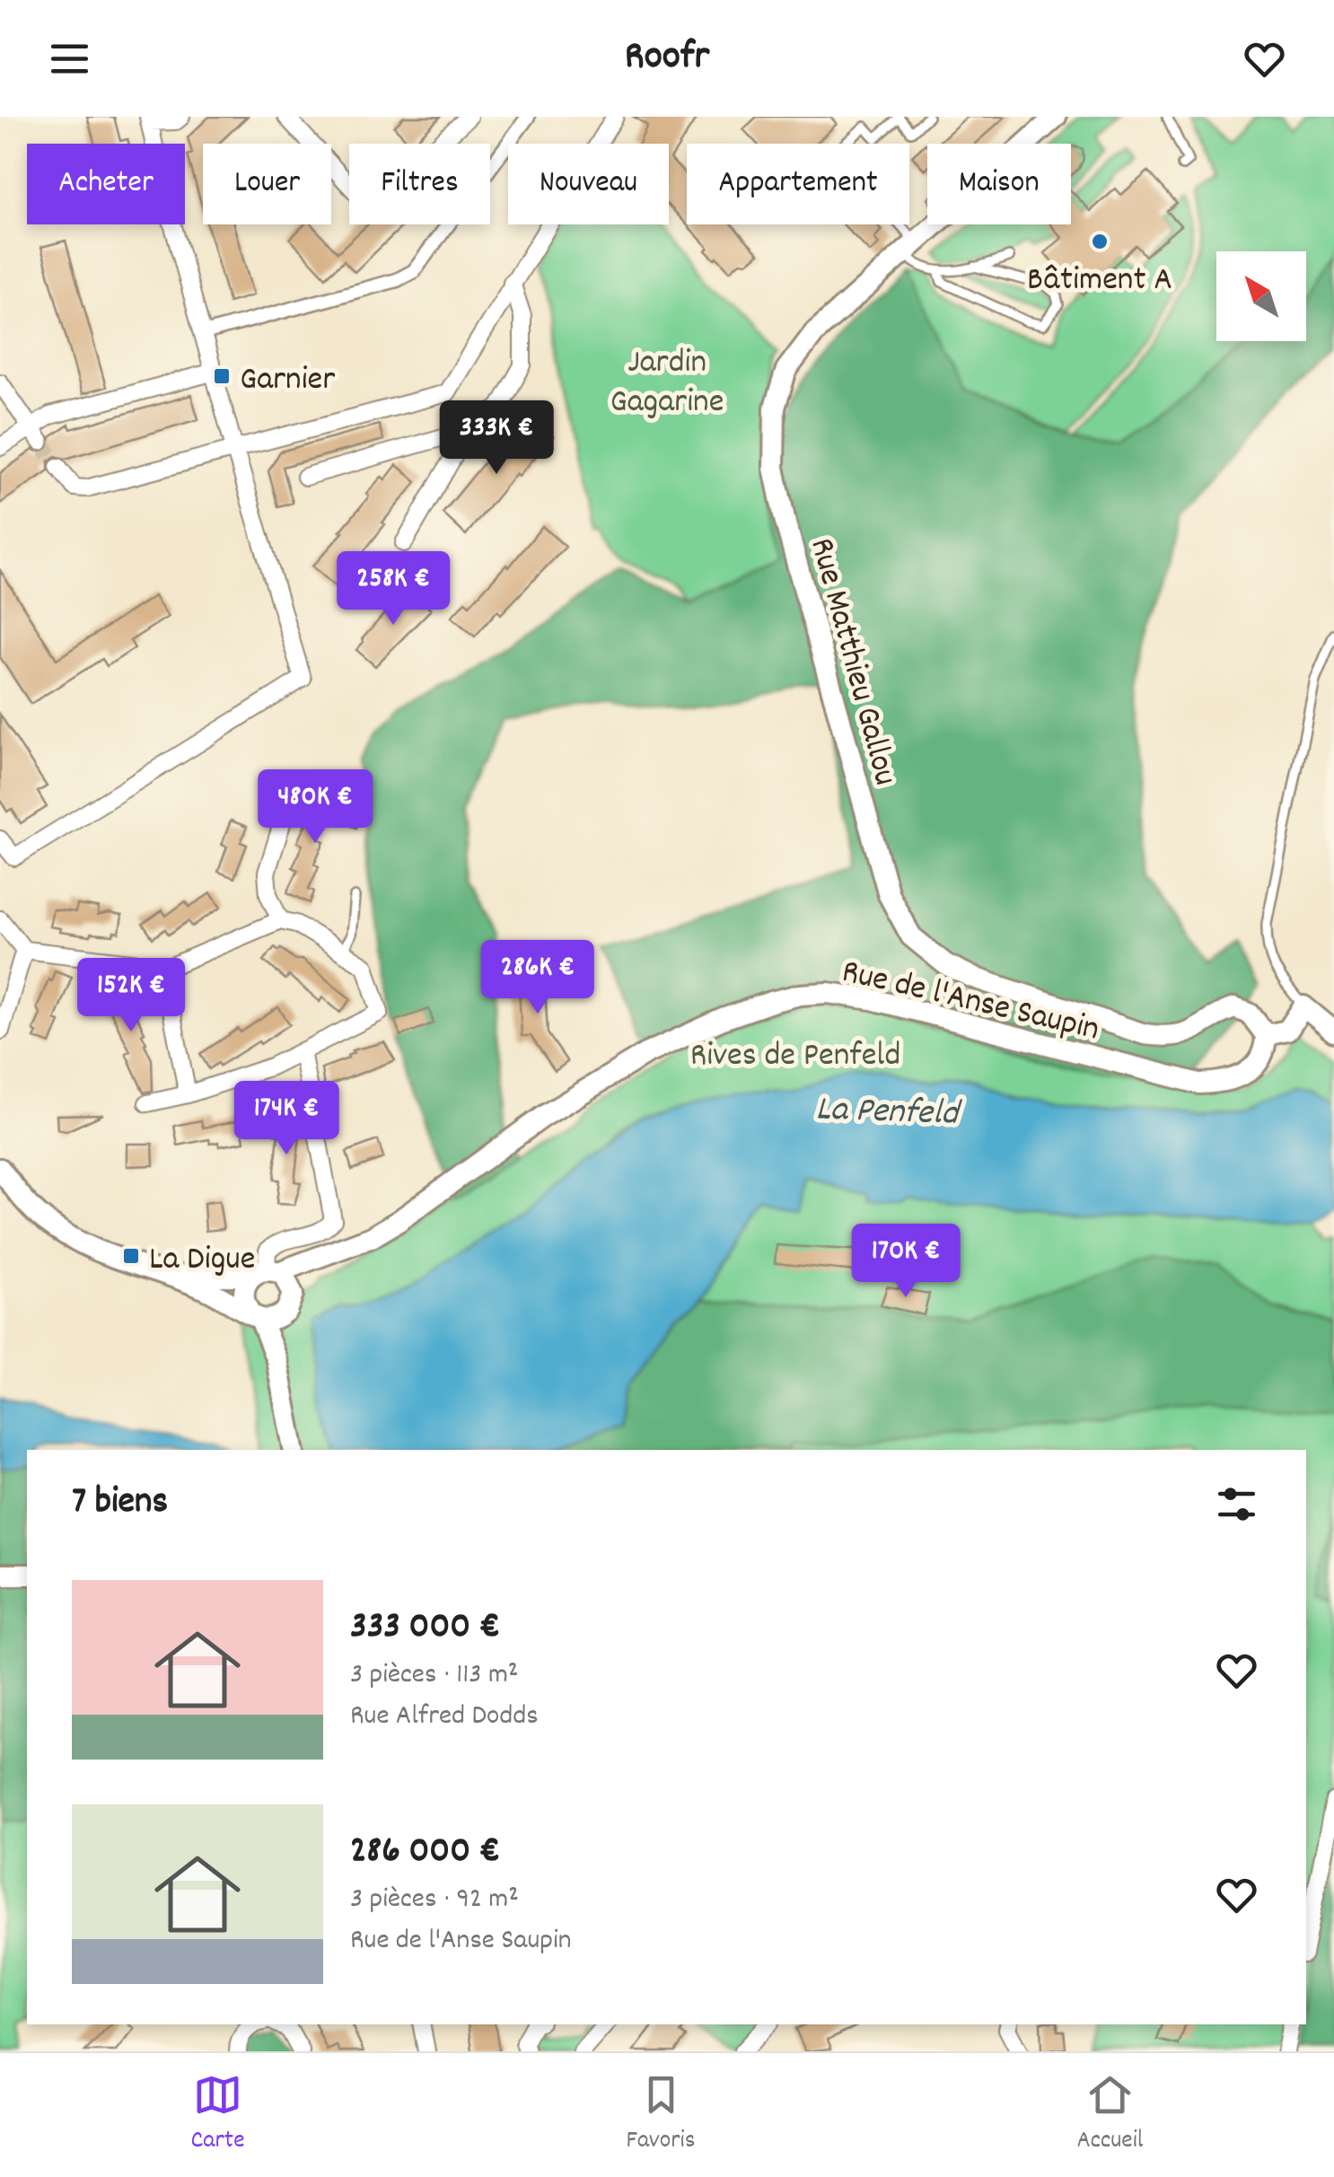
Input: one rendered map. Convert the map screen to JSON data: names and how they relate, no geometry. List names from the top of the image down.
{
  "streets": {
    "street": ["Rue Matthieu Gallou", "Rue de l'Anse Saupin"]
  },
  "crossings": [
    ["Rue Matthieu Gallou", "Rue de l'Anse Saupin"]
  ],
  "water": ["La Penfeld"],
  "parks": ["Jardin Gagarine", "Rives de Penfeld"],
  "places": {
    "other": ["Bâtiment A"],
    "transit": ["Garnier", "La Digue"]
  },
  "north": "top left",
  "page": {
    "header": "Roofr",
    "chip": [
      "Acheter",
      "Louer",
      "Filtres",
      "Nouveau",
      "Appartement",
      "Maison"
    ],
    "price": [
      "333K €",
      "258K €",
      "480K €",
      "286K €",
      "152K €",
      "174K €",
      "170K €"
    ],
    "heading": "7 biens",
    "list": [
      {
        "name": "333 000 €",
        "note": "3 pièces · 113 m² · Rue Alfred Dodds"
      },
      {
        "name": "286 000 €",
        "note": "3 pièces · 92 m² · Rue de l'Anse Saupin"
      }
    ],
    "tabs": ["Carte", "Favoris", "Accueil"]
  }
}
